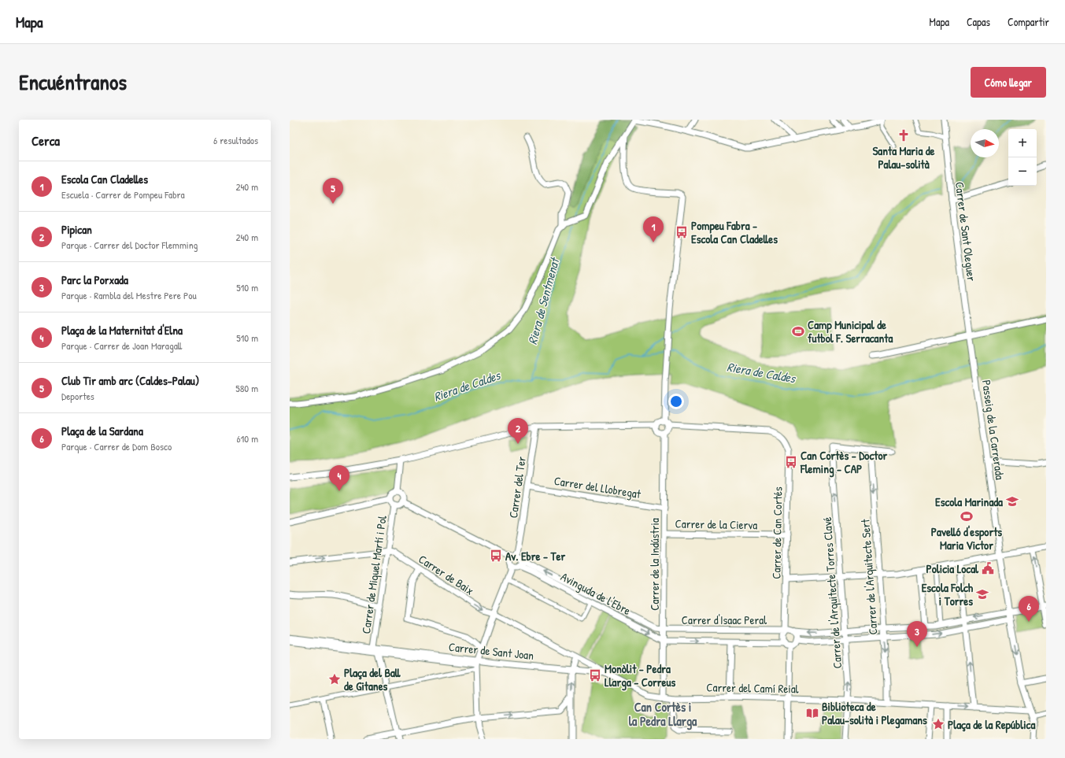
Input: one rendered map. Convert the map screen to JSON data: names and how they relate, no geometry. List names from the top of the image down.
{
  "streets": {
    "street": [
      "Carrer de Sant Oleguer",
      "Passeig de la Carrerada",
      "Carrer del Ter",
      "Carrer del Llobregat",
      "Carrer de la Cierva",
      "Carrer de Can Cortés",
      "Carrer de la Indústria",
      "Carrer de Miquel Martí i Pol",
      "Carrer de Baix",
      "Carrer de l'Arquitecte Sert",
      "Carrer de l'Arquitecte Torres Clavé",
      "Avinguda de l'Ebre",
      "Carrer d'Isaac Peral",
      "Carrer de Sant Joan",
      "Carrer del Camí Reial"
    ]
  },
  "crossings": [
    ["Carrer de Sant Oleguer", "Passeig de la Carrerada"],
    ["Passeig de la Carrerada", "Carrer del Camí Reial"],
    ["Carrer del Ter", "Carrer del Llobregat"],
    ["Carrer del Ter", "Avinguda de l'Ebre"],
    ["Carrer del Llobregat", "Carrer de la Indústria"],
    ["Carrer de la Cierva", "Carrer de Can Cortés"],
    ["Carrer de la Cierva", "Carrer de la Indústria"],
    ["Carrer de Can Cortés", "Carrer de la Indústria"],
    ["Carrer de Can Cortés", "Carrer d'Isaac Peral"],
    ["Carrer de la Indústria", "Avinguda de l'Ebre"],
    ["Carrer de la Indústria", "Carrer d'Isaac Peral"],
    ["Carrer de la Indústria", "Carrer del Camí Reial"],
    ["Carrer de Miquel Martí i Pol", "Carrer de Baix"],
    ["Carrer de Miquel Martí i Pol", "Avinguda de l'Ebre"],
    ["Carrer de Miquel Martí i Pol", "Carrer de Sant Joan"],
    ["Carrer de Baix", "Carrer del Camí Reial"],
    ["Carrer de l'Arquitecte Sert", "Carrer de l'Arquitecte Torres Clavé"],
    ["Carrer de l'Arquitecte Sert", "Carrer del Camí Reial"],
    ["Carrer de l'Arquitecte Torres Clavé", "Carrer del Camí Reial"],
    ["Avinguda de l'Ebre", "Carrer d'Isaac Peral"],
    ["Carrer de Sant Joan", "Carrer del Camí Reial"]
  ],
  "one_way": ["Carrer de Baix", "Carrer de l'Arquitecte Sert", "Carrer de l'Arquitecte Torres Clavé"],
  "districts": ["Can Cortès i la Pedra Llarga"],
  "water": ["Riera de Sentmenat", "Riera de Caldes"],
  "places": {
    "church": ["Santa Maria de Palau-solità"],
    "bus stop": [
      "Pompeu Fabra - Escola Can Cladelles",
      "Can Cortès - Doctor Fleming - CAP",
      "Av. Ebre - Ter",
      "Monòlit - Pedra Llarga - Correus"
    ],
    "sports": ["Camp Municipal de futbol F. Serracanta", "Pavelló d'esports Maria Victor"],
    "school or university": ["Escola Marinada", "Escola Folch i Torres"],
    "public building": ["Policia Local"],
    "place": ["Plaça del Ball de Gitanes", "Plaça de la República"],
    "library": ["Biblioteca de Palau-solità i Plegamans"]
  },
  "north": "right",
  "page": {
    "header": "Mapa",
    "nav": ["Mapa", "Capas", "Compartir"],
    "title": "Encuéntranos",
    "buttons": "Cómo llegar",
    "heading": ["Cerca", "6 resultados"],
    "map_buttons": ["+", "−"],
    "list": [
      {
        "mark": "1",
        "name": "Escola Can Cladelles",
        "note": "Escuela · Carrer de Pompeu Fabra",
        "value": "240 m"
      },
      {
        "mark": "2",
        "name": "Pipican",
        "note": "Parque · Carrer del Doctor Flemming",
        "value": "240 m"
      },
      {
        "mark": "3",
        "name": "Parc la Porxada",
        "note": "Parque · Rambla del Mestre Pere Pou",
        "value": "510 m"
      },
      {
        "mark": "4",
        "name": "Plaça de la Maternitat d'Elna",
        "note": "Parque · Carrer de Joan Maragall",
        "value": "510 m"
      },
      {
        "mark": "5",
        "name": "Club Tir amb arc (Caldes-Palau)",
        "note": "Deportes",
        "value": "580 m"
      },
      {
        "mark": "6",
        "name": "Plaça de la Sardana",
        "note": "Parque · Carrer de Dom Bosco",
        "value": "610 m"
      }
    ],
    "pins": [
      "5",
      "1",
      "2",
      "4",
      "6",
      "3"
    ]
  }
}
